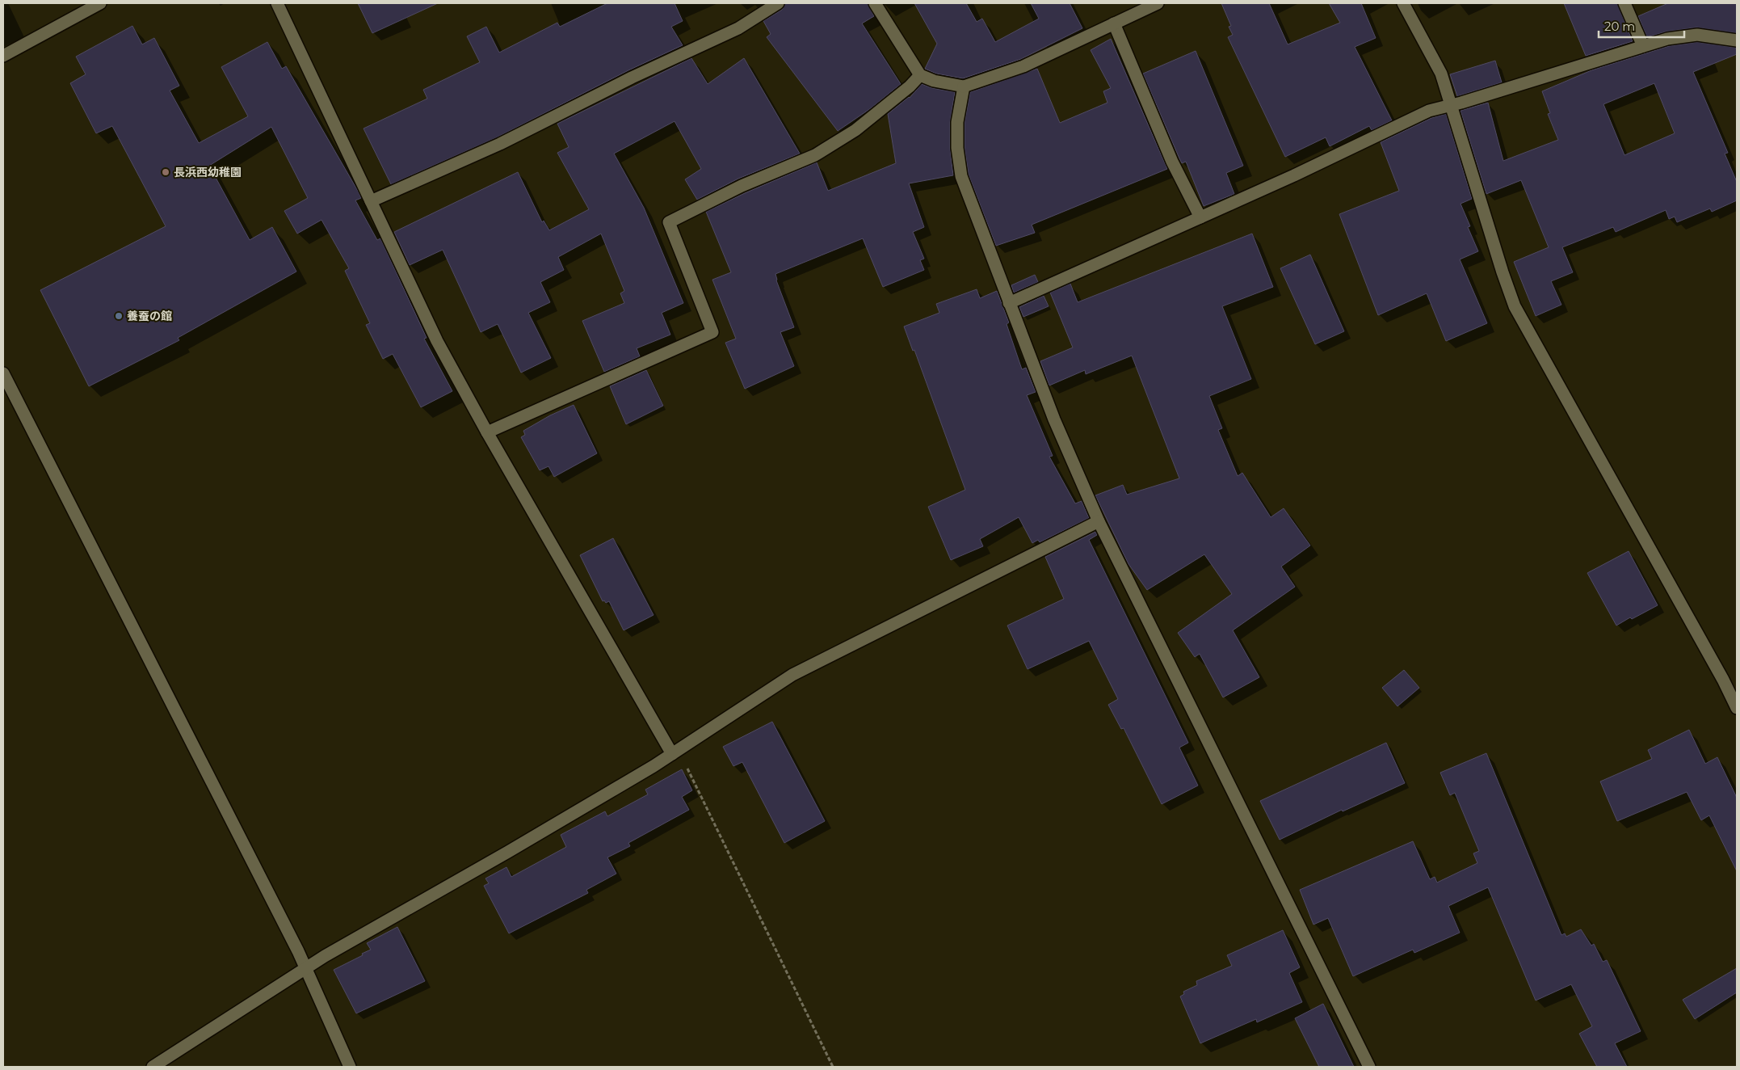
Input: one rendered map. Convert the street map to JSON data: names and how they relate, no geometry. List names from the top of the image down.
{
  "places": ["長浜西幼稚園", "養蚕の館"],
  "scale_bar": "20 m"
}
